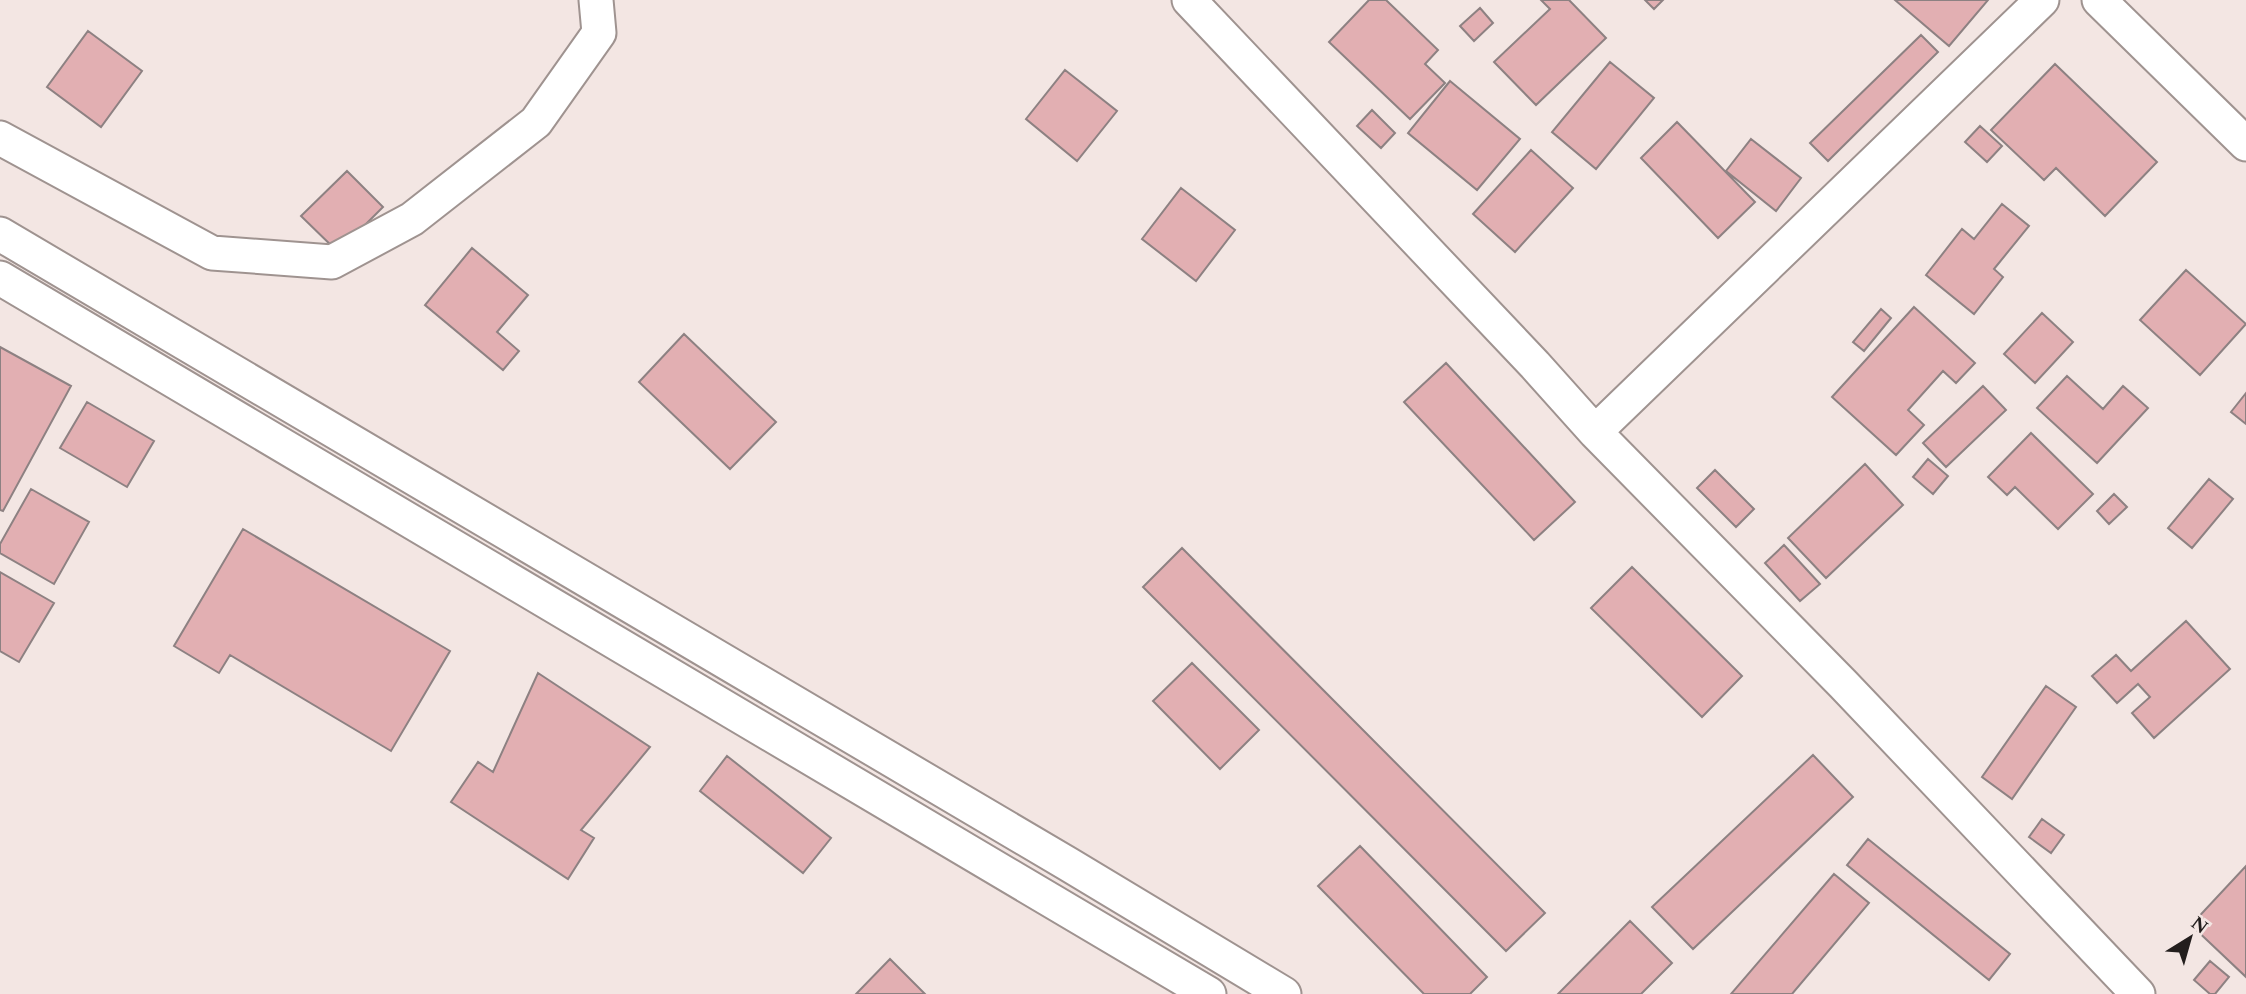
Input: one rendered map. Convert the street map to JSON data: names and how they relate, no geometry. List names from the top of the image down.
{
  "north": "top right"
}
